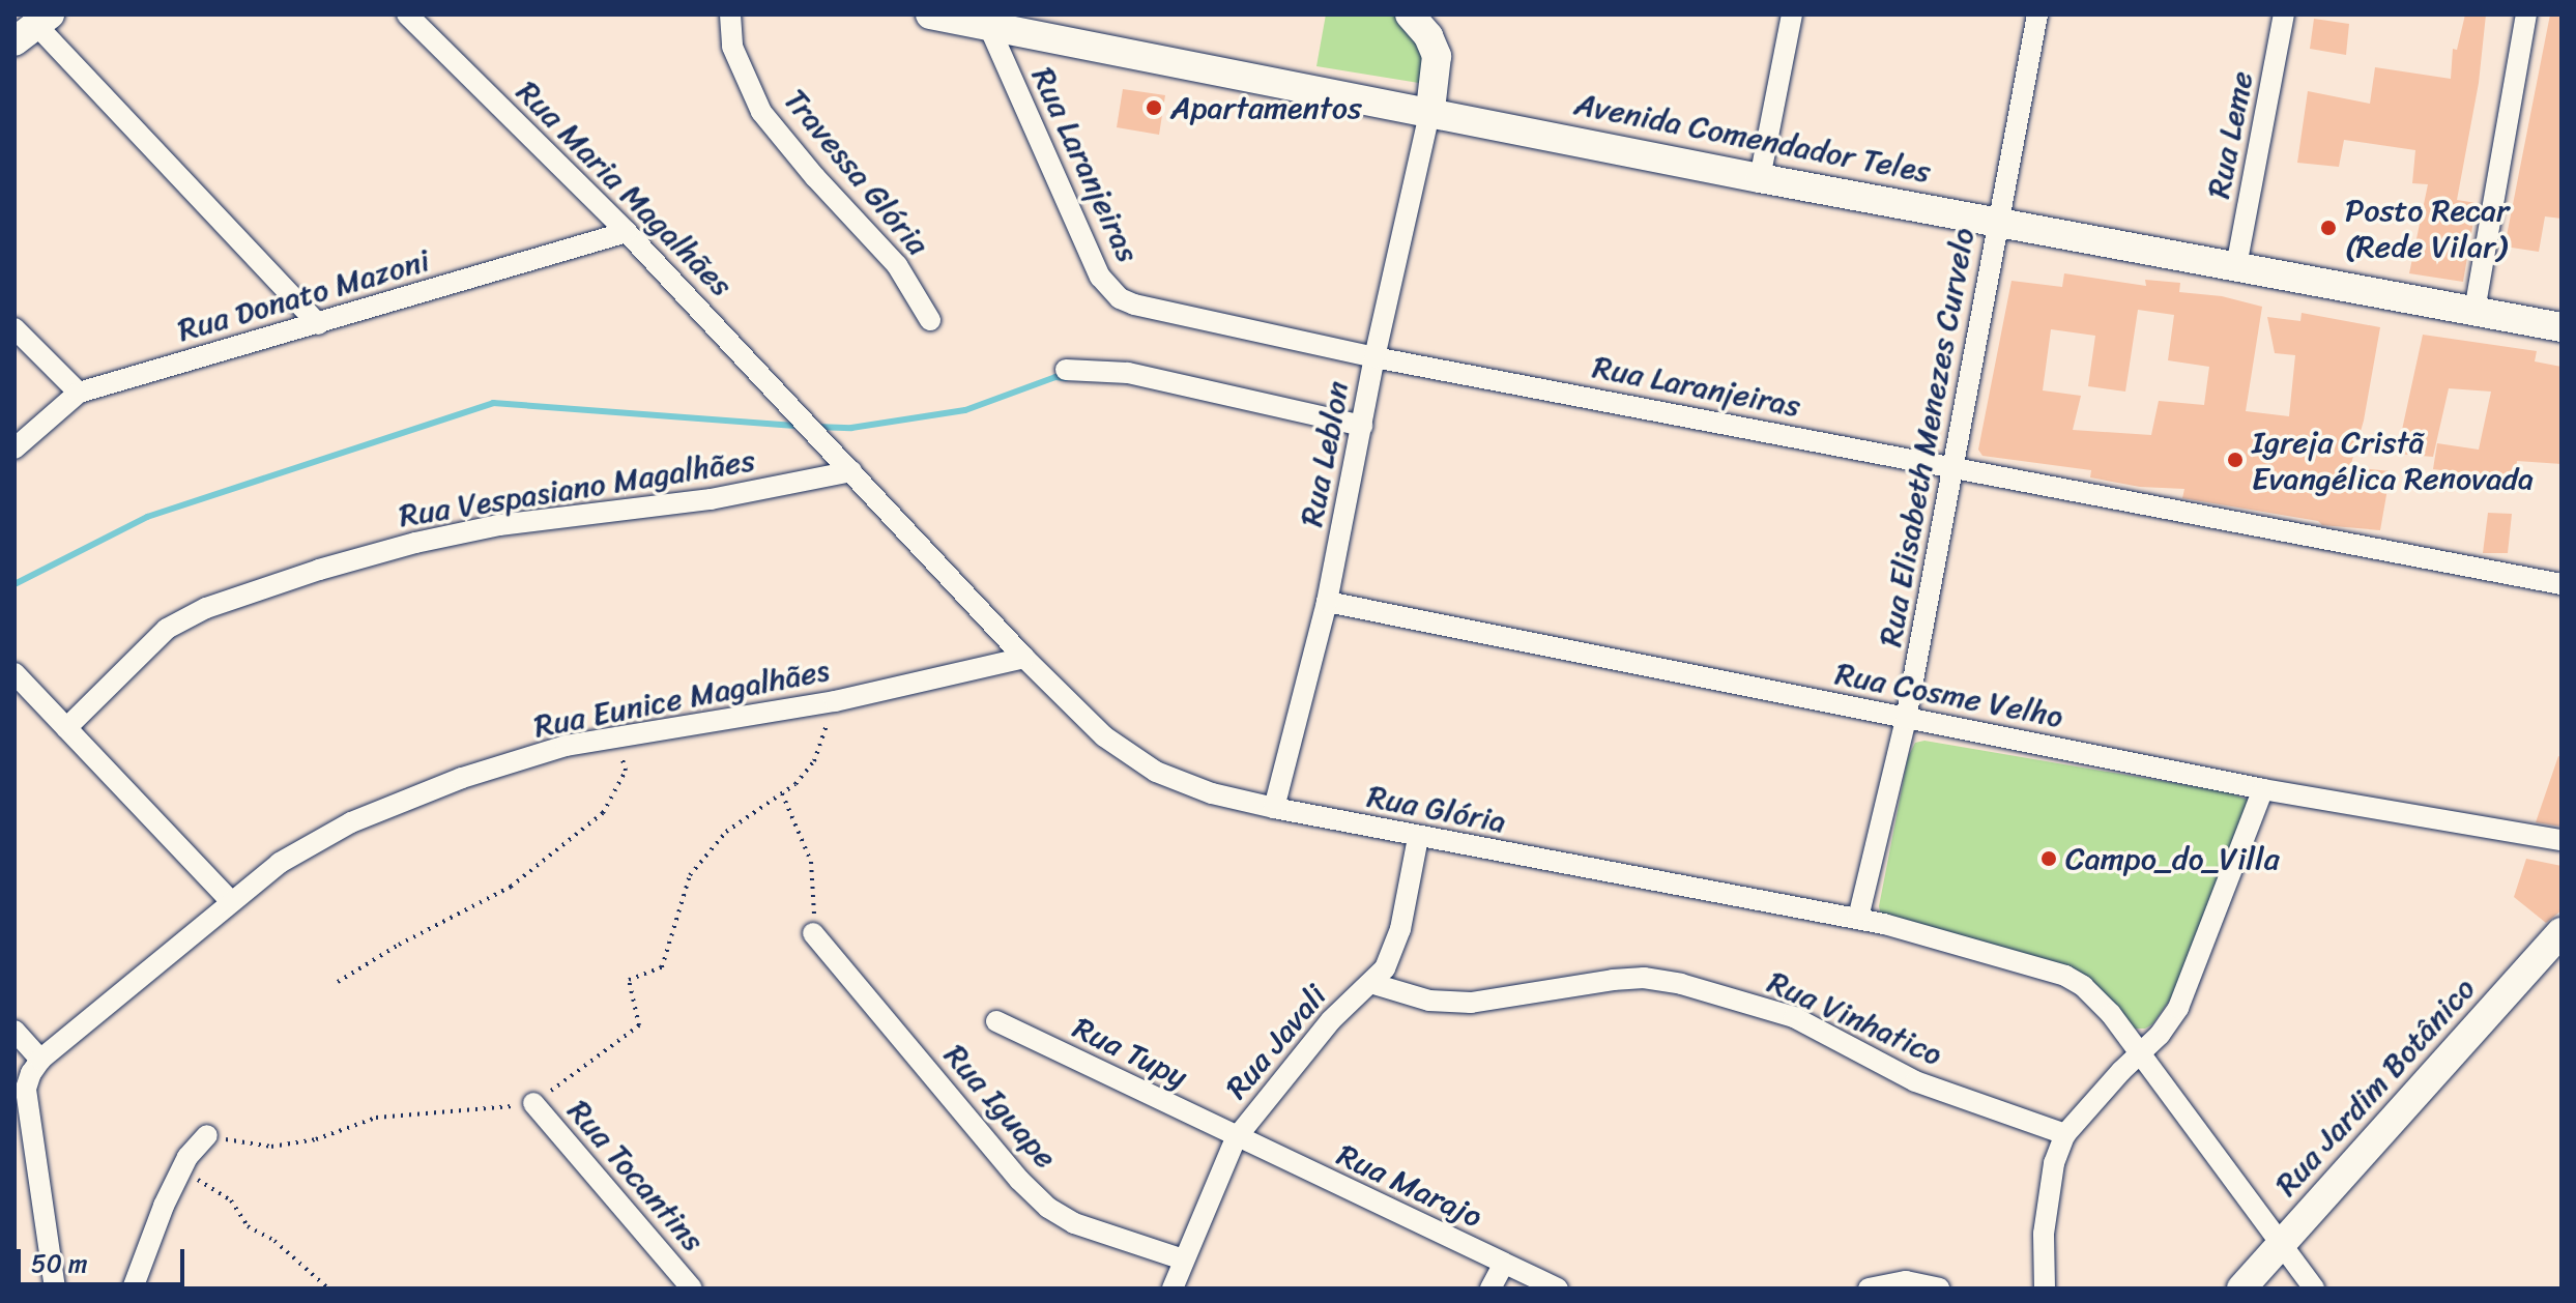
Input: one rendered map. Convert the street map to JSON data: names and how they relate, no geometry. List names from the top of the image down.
{
  "streets": {
    "main road": ["Avenida Comendador Teles", "Rua Jardim Botânico"],
    "street": [
      "Rua Leme",
      "Rua Laranjeiras",
      "Travessa Glória",
      "Rua Maria Magalhães",
      "Rua Donato Mazoni",
      "Rua Elisabeth Menezes Curvelo",
      "Rua Leblon",
      "Rua Vespasiano Magalhães",
      "Rua Cosme Velho",
      "Rua Eunice Magalhães",
      "Rua Glória",
      "Rua Vinhatico",
      "Rua Javali",
      "Rua Tupy",
      "Rua Iguape",
      "Rua Tocantins",
      "Rua Marajo"
    ]
  },
  "crossings": [
    ["Rua Leme", "Avenida Comendador Teles"],
    ["Avenida Comendador Teles", "Rua Laranjeiras"],
    ["Avenida Comendador Teles", "Rua Elisabeth Menezes Curvelo"],
    ["Avenida Comendador Teles", "Rua Leblon"],
    ["Rua Laranjeiras", "Rua Elisabeth Menezes Curvelo"],
    ["Rua Laranjeiras", "Rua Leblon"],
    ["Rua Maria Magalhães", "Rua Donato Mazoni"],
    ["Rua Maria Magalhães", "Rua Glória"],
    ["Rua Elisabeth Menezes Curvelo", "Rua Cosme Velho"],
    ["Rua Elisabeth Menezes Curvelo", "Rua Glória"],
    ["Rua Leblon", "Rua Cosme Velho"],
    ["Rua Leblon", "Rua Glória"],
    ["Rua Vespasiano Magalhães", "Rua Glória"],
    ["Rua Eunice Magalhães", "Rua Glória"],
    ["Rua Glória", "Rua Javali"],
    ["Rua Glória", "Rua Jardim Botânico"],
    ["Rua Vinhatico", "Rua Javali"],
    ["Rua Javali", "Rua Tupy"],
    ["Rua Javali", "Rua Iguape"],
    ["Rua Javali", "Rua Marajo"],
    ["Rua Tupy", "Rua Marajo"]
  ],
  "places": [
    "Apartamentos",
    "Posto Recar (Rede Vilar)",
    "Igreja Cristã Evangélica Renovada",
    "Campo_do_Villa"
  ],
  "scale_bar": "50 m"
}
